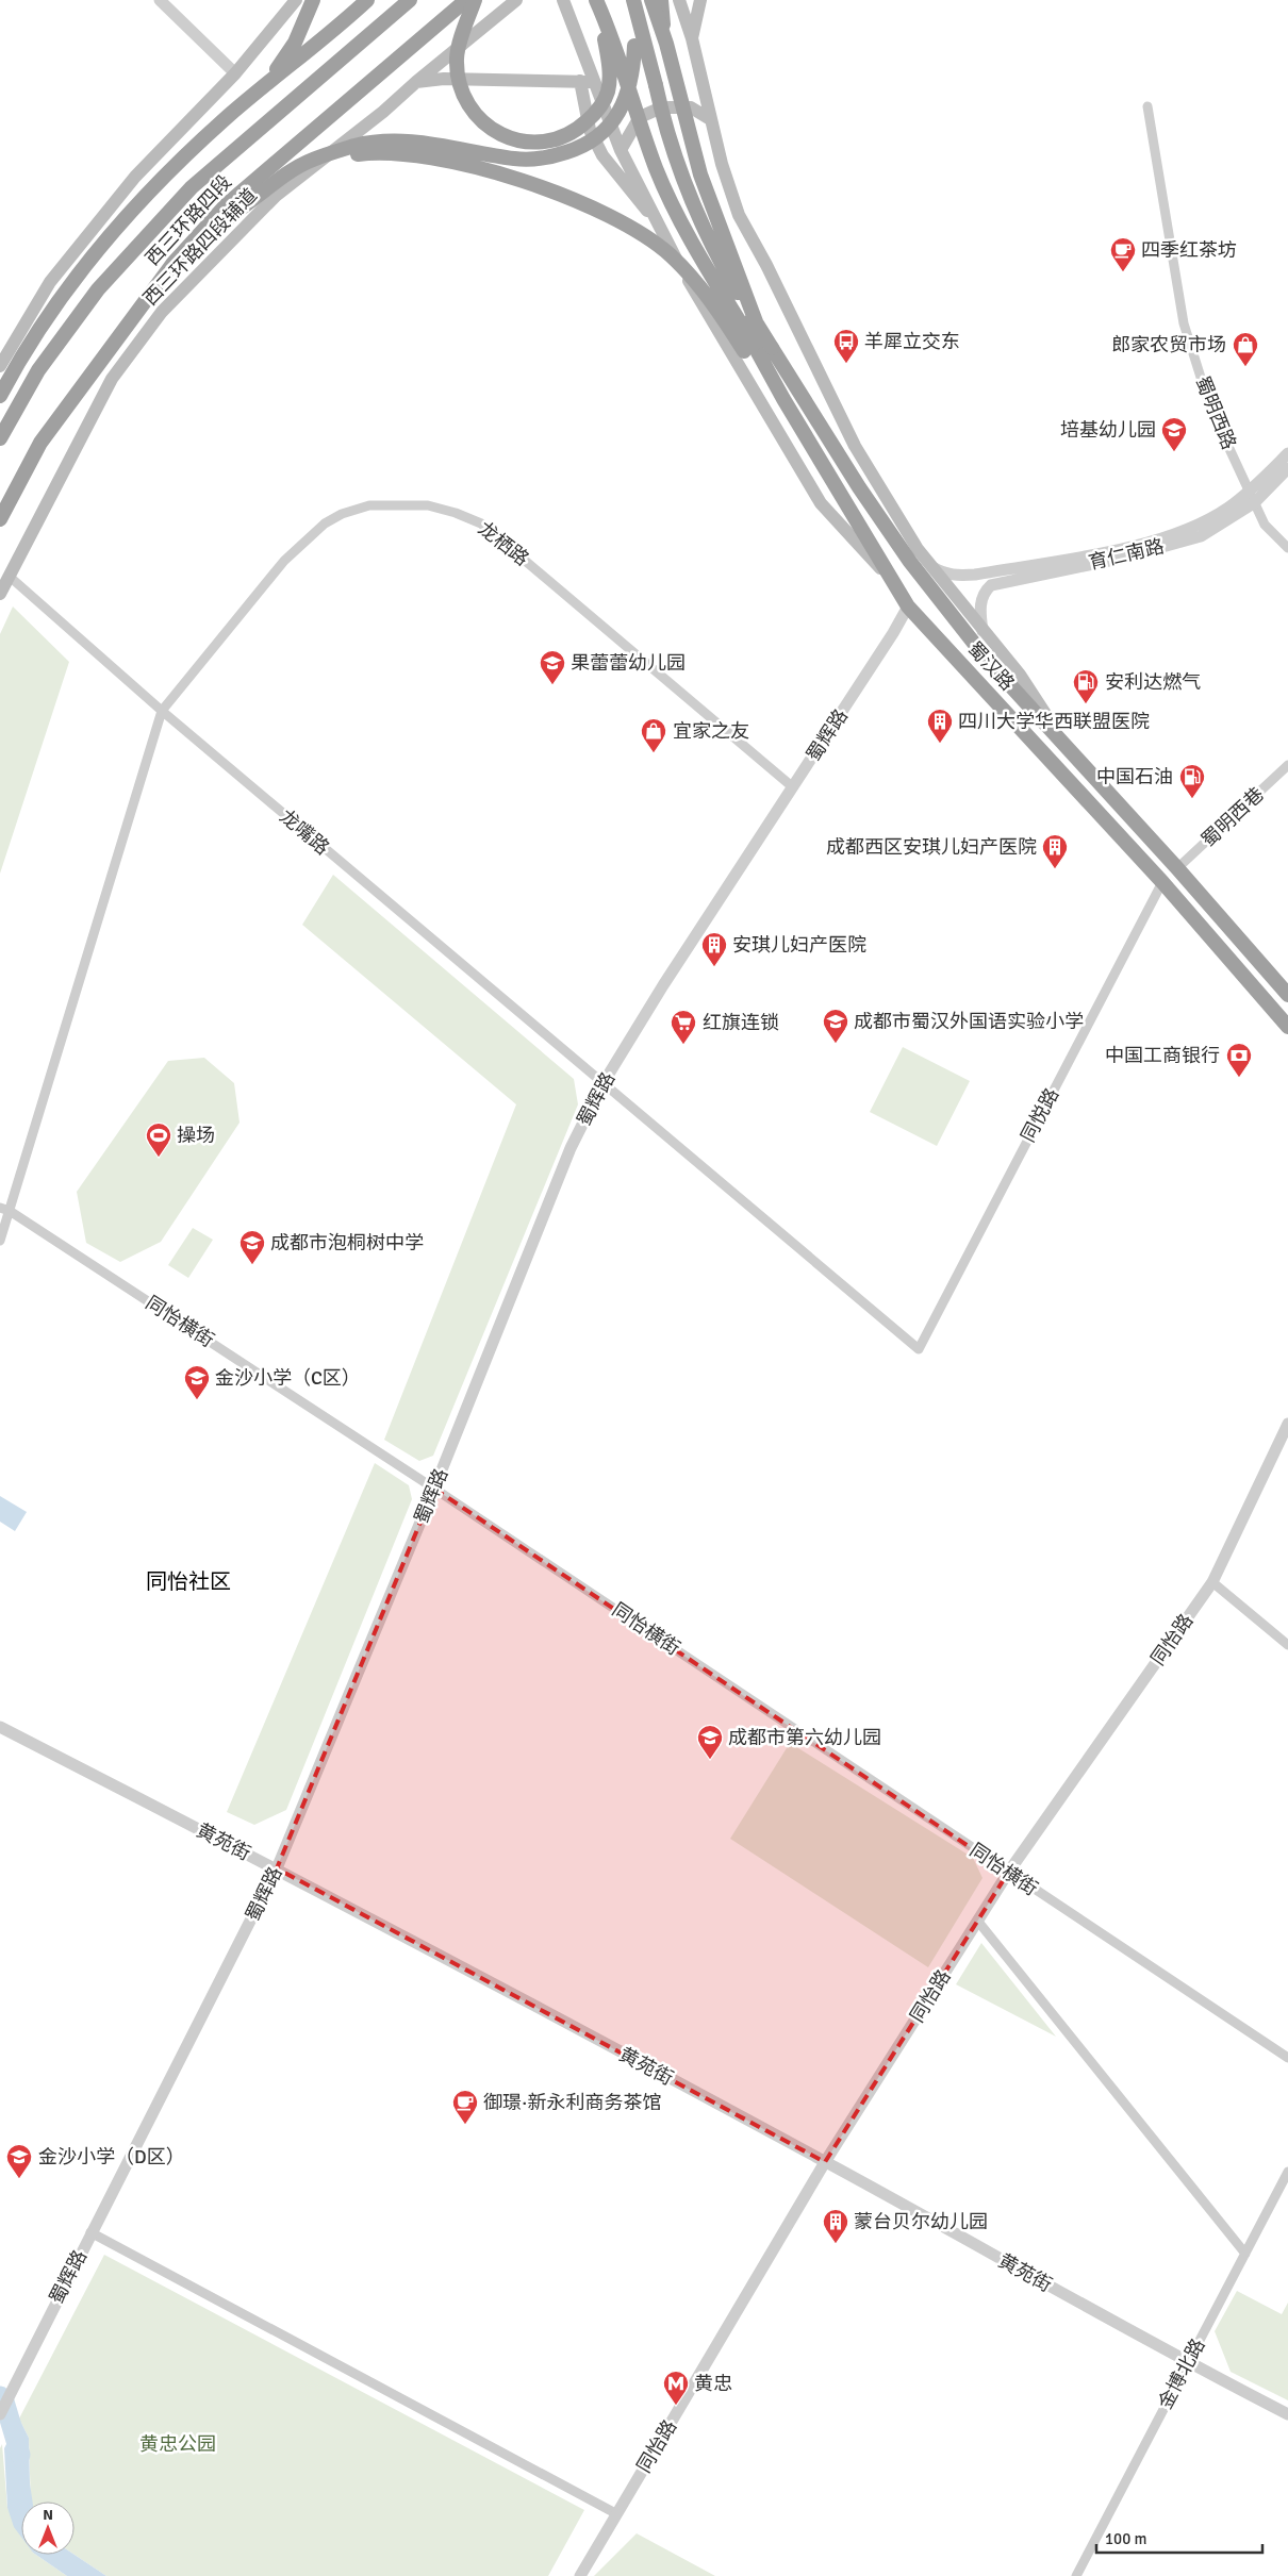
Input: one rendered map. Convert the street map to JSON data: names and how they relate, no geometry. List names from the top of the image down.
{
  "streets": {
    "highway": ["西三环路四段", "蜀汉路"],
    "main road": ["西三环路四段辅道"],
    "street": [
      "蜀明西路",
      "龙栖路",
      "育仁南路",
      "蜀辉路",
      "蜀明西巷",
      "龙嘴路",
      "同悦路",
      "同怡横街",
      "同怡路",
      "黄苑街",
      "金博北路"
    ]
  },
  "crossings": [
    ["西三环路四段辅道", "龙嘴路"],
    ["蜀明西路", "育仁南路"],
    ["龙栖路", "蜀辉路"],
    ["龙栖路", "龙嘴路"],
    ["蜀汉路", "蜀辉路"],
    ["蜀汉路", "蜀明西巷"],
    ["蜀汉路", "同悦路"],
    ["蜀辉路", "龙嘴路"],
    ["蜀辉路", "同怡横街"],
    ["蜀辉路", "黄苑街"],
    ["龙嘴路", "同悦路"],
    ["同怡横街", "同怡路"],
    ["同怡路", "黄苑街"],
    ["黄苑街", "金博北路"]
  ],
  "districts": ["同怡社区"],
  "parks": ["黄忠公园"],
  "places": {
    "cafe": ["四季红茶坊", "御璟·新永利商务茶馆"],
    "bus stop": ["羊犀立交东"],
    "shop": ["郎家农贸市场", "宜家之友"],
    "school or university": [
      "培基幼儿园",
      "果蕾蕾幼儿园",
      "成都市蜀汉外国语实验小学",
      "成都市泡桐树中学",
      "金沙小学（C区）",
      "成都市第六幼儿园",
      "金沙小学（D区）"
    ],
    "fuel station": ["安利达燃气", "中国石油"],
    "building": [
      "四川大学华西联盟医院",
      "成都西区安琪儿妇产医院",
      "安琪儿妇产医院",
      "蒙台贝尔幼儿园"
    ],
    "supermarket": ["红旗连锁"],
    "bank": ["中国工商银行"],
    "sports": ["操场"],
    "metro station": ["黄忠"]
  },
  "scale_bar": "100 m",
  "north": "top"
}
